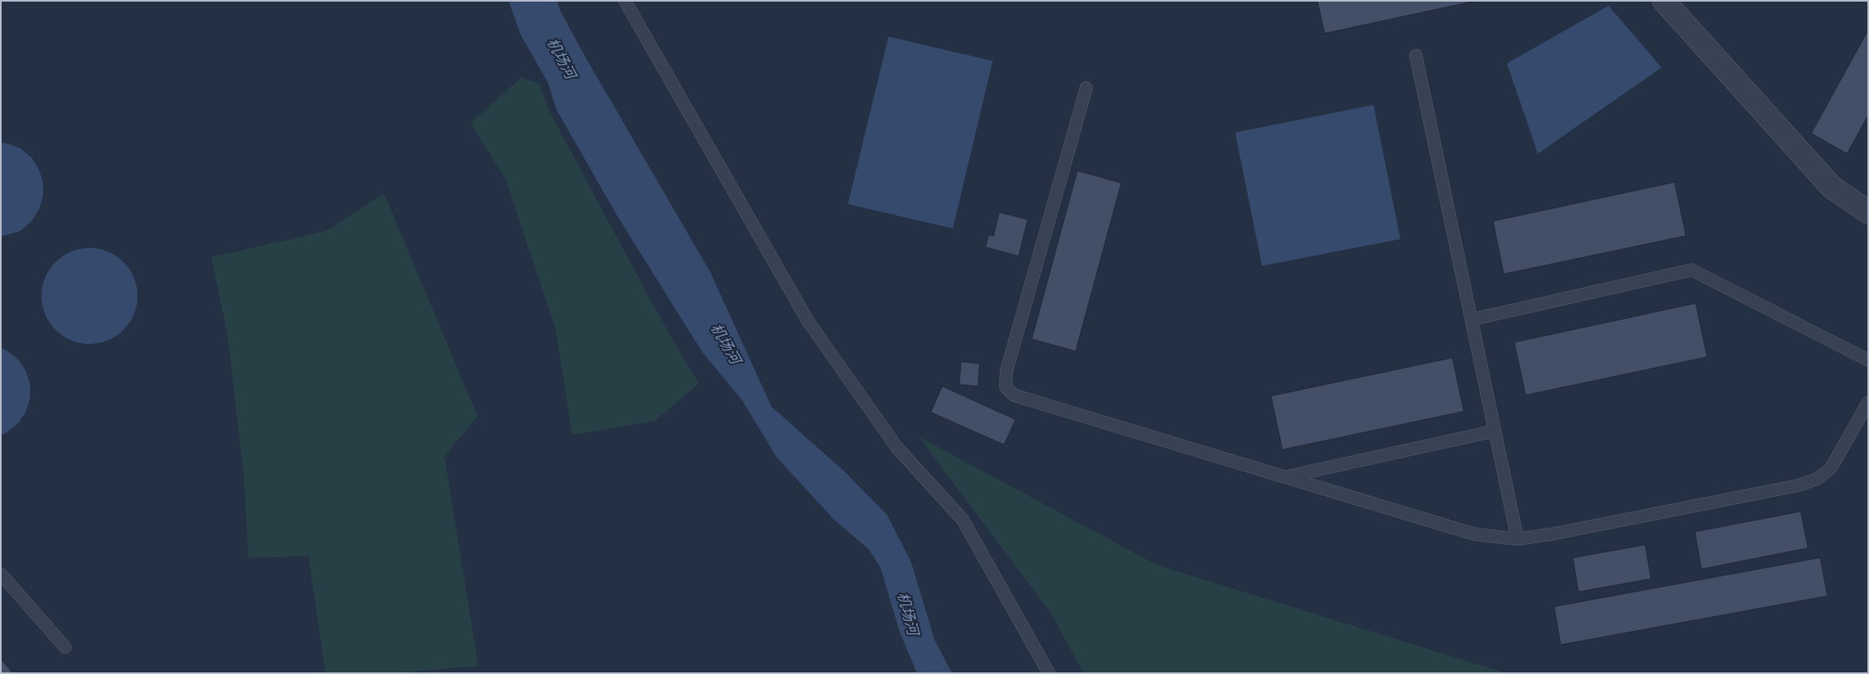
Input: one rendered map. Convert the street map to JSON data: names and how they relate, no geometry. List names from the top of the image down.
{
  "water": ["机场河"]
}
